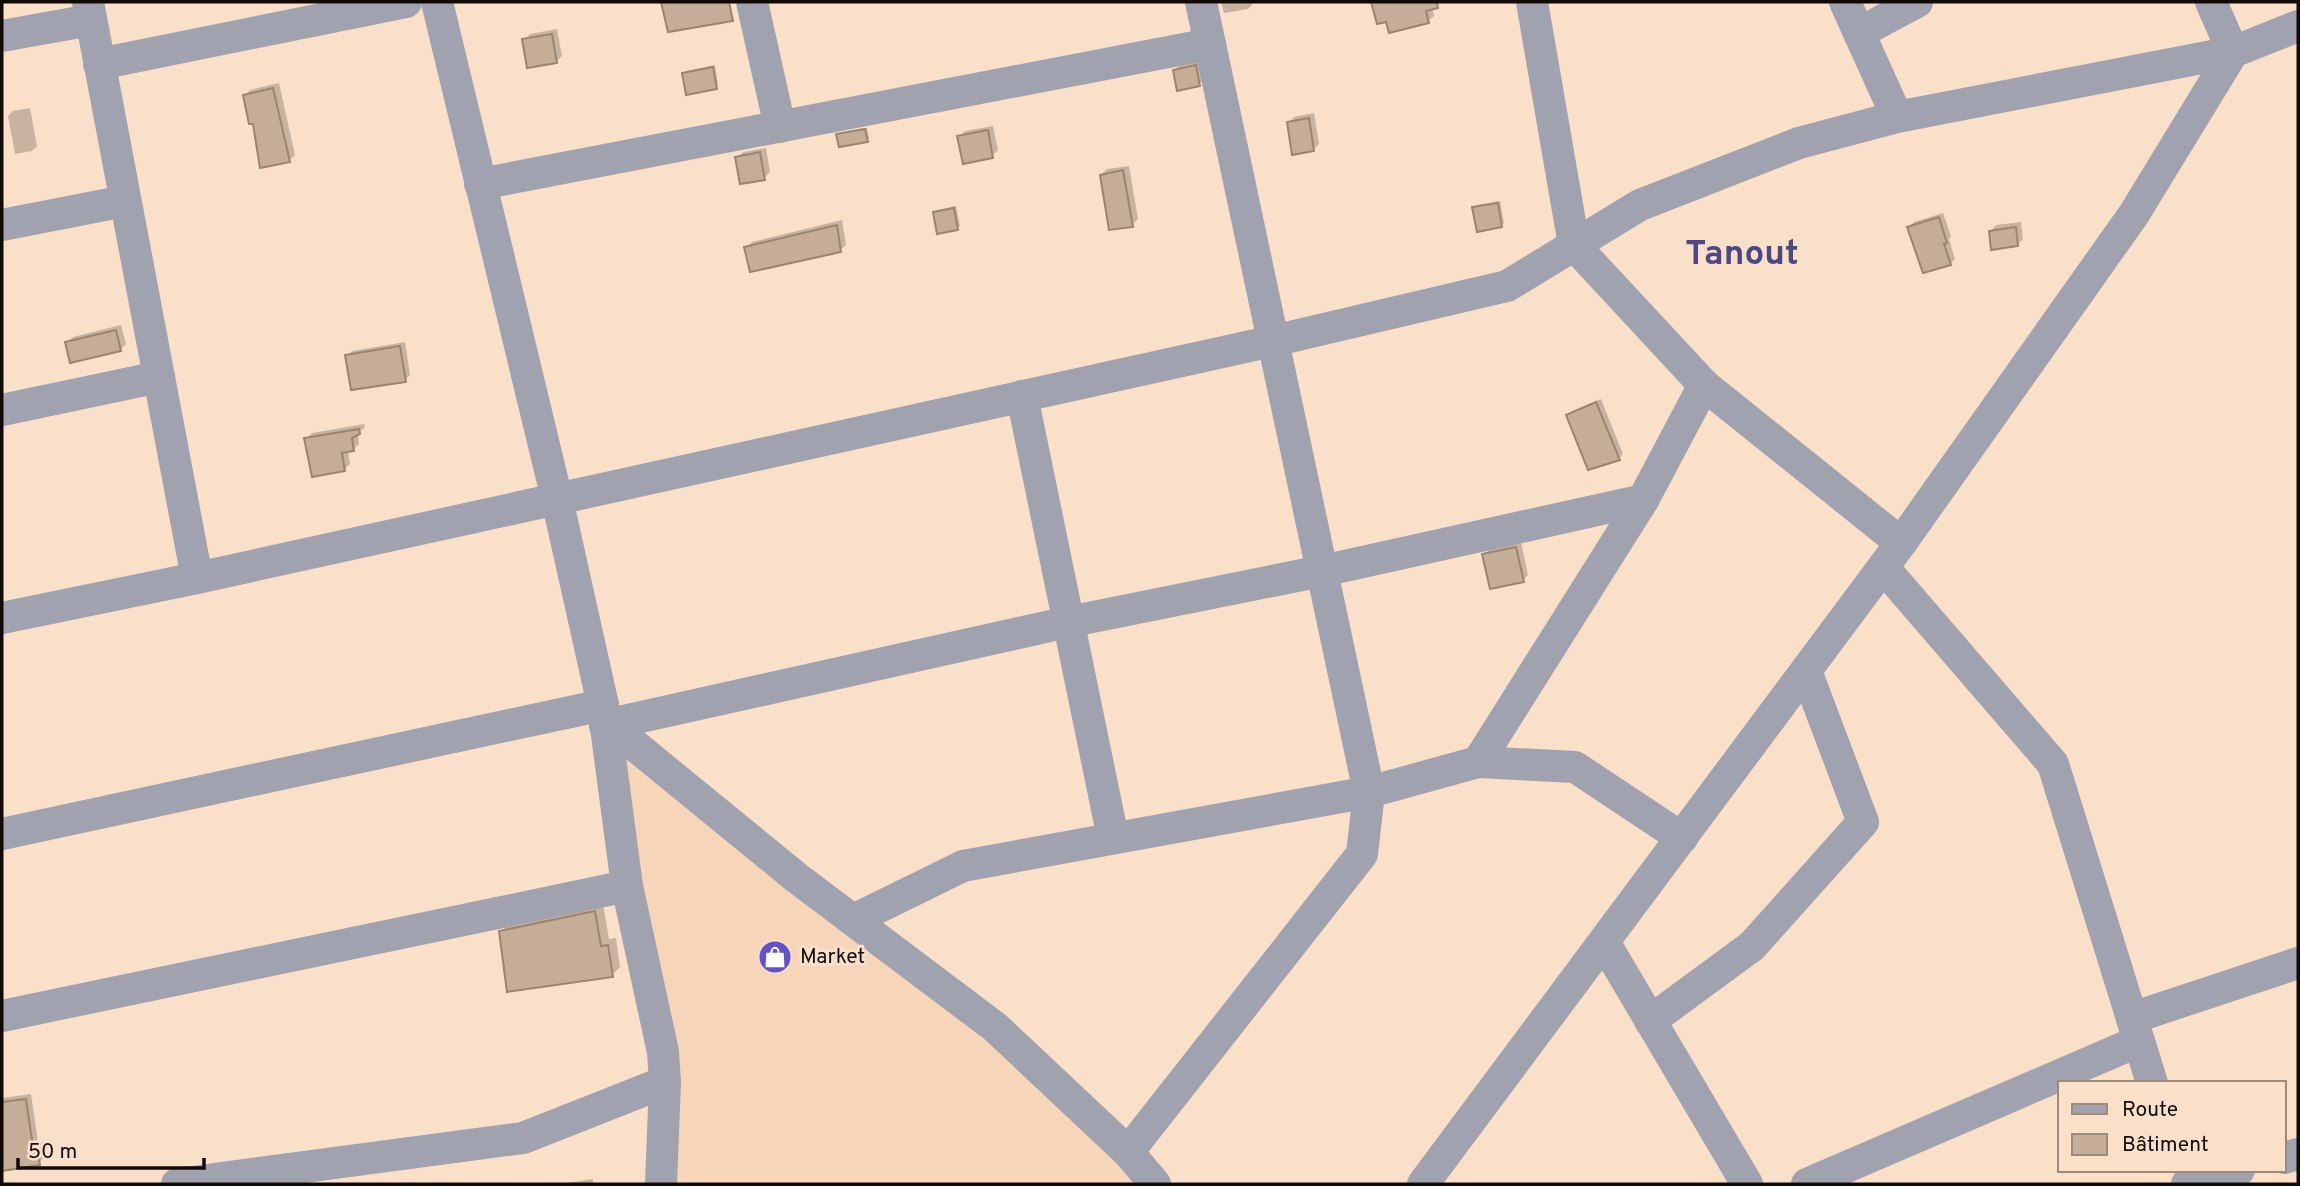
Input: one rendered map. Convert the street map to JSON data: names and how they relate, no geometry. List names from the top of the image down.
{
  "districts": ["Tanout"],
  "places": {
    "shop": ["Market"]
  },
  "legend": ["Route", "Bâtiment"],
  "scale_bar": "50 m"
}
